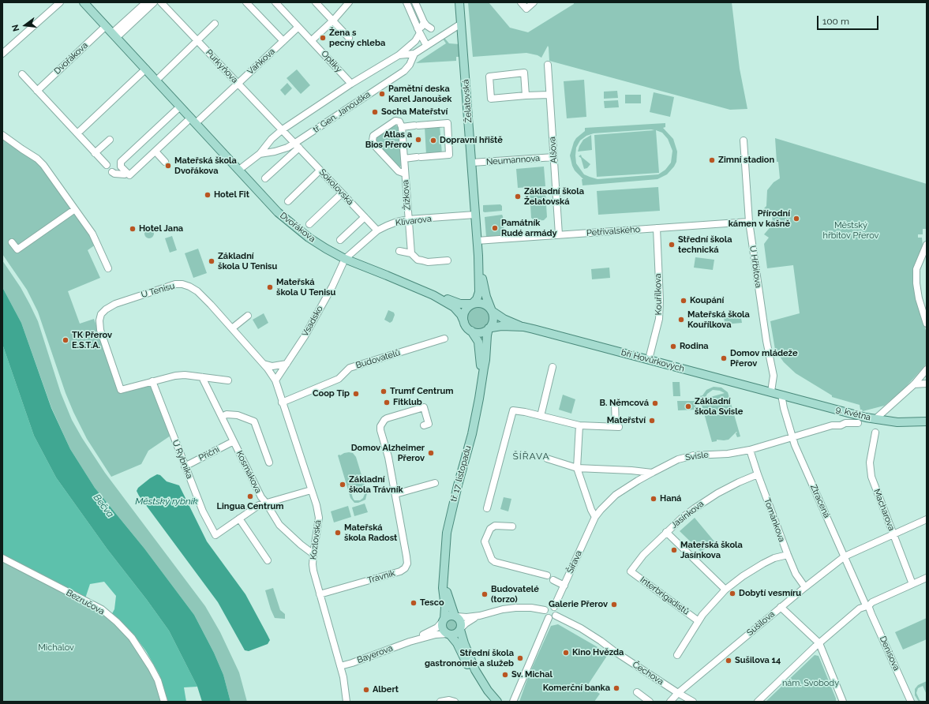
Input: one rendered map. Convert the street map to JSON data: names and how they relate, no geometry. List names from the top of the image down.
{
  "streets": {
    "main road": [
      "Dvořákova",
      "Želatovská",
      "bří Hovůrkových",
      "9. května",
      "tř. 17. listopadu"
    ],
    "street": [
      "Vaňkova",
      "Optiky",
      "Purkyňova",
      "tř. Gen. Janouška",
      "Alšova",
      "Neumannova",
      "Sokolovská",
      "Žižkova",
      "Klivarova",
      "Petřivalského",
      "U Hřbitova",
      "U Tenisu",
      "Kouřílkova",
      "Vsadsko",
      "Budovatelů",
      "Příční",
      "Svisle",
      "U Rybníka",
      "Kosmákova",
      "Ztracená",
      "Macharova",
      "Jasínkova",
      "Tománkova",
      "Kozlovská",
      "Šířava",
      "Trávník",
      "Interbrigadistů",
      "Bezručova",
      "Sušilova",
      "Denisova",
      "Bayerova",
      "Čechova"
    ]
  },
  "crossings": [
    ["Dvořákova", "Vaňkova"],
    ["Dvořákova", "Želatovská"],
    ["Dvořákova", "tř. Gen. Janouška"],
    ["Dvořákova", "Klivarova"],
    ["Dvořákova", "Vsadsko"],
    ["Dvořákova", "bří Hovůrkových"],
    ["Dvořákova", "tř. 17. listopadu"],
    ["Vaňkova", "Optiky"],
    ["Vaňkova", "Purkyňova"],
    ["Optiky", "tř. Gen. Janouška"],
    ["Purkyňova", "tř. Gen. Janouška"],
    ["Purkyňova", "Sokolovská"],
    ["Želatovská", "tř. Gen. Janouška"],
    ["Želatovská", "Neumannova"],
    ["Želatovská", "Klivarova"],
    ["Želatovská", "Petřivalského"],
    ["Želatovská", "bří Hovůrkových"],
    ["Želatovská", "tř. 17. listopadu"],
    ["tř. Gen. Janouška", "Sokolovská"],
    ["Alšova", "Neumannova"],
    ["Alšova", "Petřivalského"],
    ["Sokolovská", "Klivarova"],
    ["Žižkova", "Klivarova"],
    ["Klivarova", "Vsadsko"],
    ["Petřivalského", "U Hřbitova"],
    ["Petřivalského", "Kouřílkova"],
    ["U Hřbitova", "bří Hovůrkových"],
    ["U Tenisu", "Vsadsko"],
    ["U Tenisu", "U Rybníka"],
    ["U Tenisu", "Kozlovská"],
    ["Kouřílkova", "bří Hovůrkových"],
    ["Vsadsko", "Kozlovská"],
    ["Budovatelů", "Kozlovská"],
    ["bří Hovůrkových", "9. května"],
    ["bří Hovůrkových", "tř. 17. listopadu"],
    ["bří Hovůrkových", "Ztracená"],
    ["9. května", "Ztracená"],
    ["Příční", "U Rybníka"],
    ["Příční", "Kosmákova"],
    ["Svisle", "Ztracená"],
    ["Svisle", "Tománkova"],
    ["Svisle", "Šířava"],
    ["Kosmákova", "Kozlovská"],
    ["tř. 17. listopadu", "Bayerova"],
    ["Ztracená", "Sušilova"],
    ["Ztracená", "Denisova"],
    ["Macharova", "Sušilova"],
    ["Jasínkova", "Tománkova"],
    ["Jasínkova", "Interbrigadistů"],
    ["Tománkova", "Interbrigadistů"],
    ["Tománkova", "Sušilova"],
    ["Kozlovská", "Trávník"],
    ["Kozlovská", "Bayerova"],
    ["Šířava", "Čechova"],
    ["Sušilova", "Čechova"]
  ],
  "districts": ["ŠÍŘAVA"],
  "water": ["Městský rybník", "Bečva"],
  "parks": ["Městský hřbitov Přerov", "Michalov", "nám. Svobody"],
  "places": [
    "Žena s pecny chleba",
    "Pamětní deska Karel Janoušek",
    "Socha Mateřství",
    "Atlas a Bios Přerov",
    "Dopravní hřiště",
    "Zimní stadion",
    "Mateřská škola Dvořákova",
    "Hotel Fit",
    "Základní škola Želatovská",
    "Přírodní kámen v kašně",
    "Památník Rudé armády",
    "Hotel Jana",
    "Střední škola technická",
    "Základní škola U Tenisu",
    "Mateřská škola U Tenisu",
    "Koupání",
    "Mateřská škola Kouřílkova",
    "TK Přerov E.S.T.A.",
    "Rodina",
    "Domov mládeže Přerov",
    "Trumf Centrum",
    "Coop Tip",
    "Fitklub",
    "B. Němcová",
    "Základní škola Svisle",
    "Mateřství",
    "Domov Alzheimer Přerov",
    "Základní škola Trávník",
    "Lingua Centrum",
    "Haná",
    "Mateřská škola Radost",
    "Mateřská škola Jasínkova",
    "Dobytí vesmíru",
    "Budovatelé (torzo)",
    "Tesco",
    "Galerie Přerov",
    "Kino Hvězda",
    "Střední škola gastronomie a služeb",
    "Sušilova 14",
    "Sv. Michal",
    "Komerční banka",
    "Albert"
  ],
  "scale_bar": "100 m",
  "north": "left"
}
